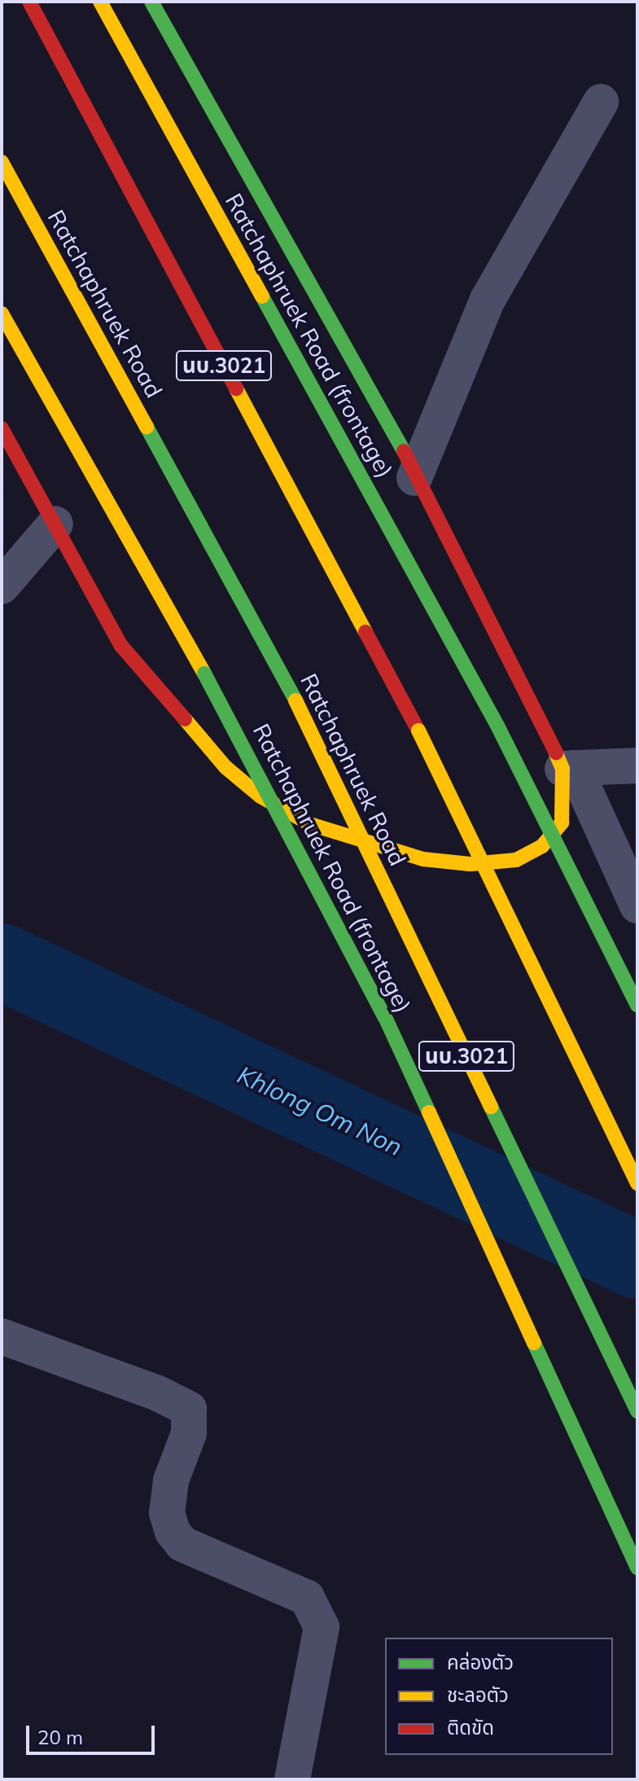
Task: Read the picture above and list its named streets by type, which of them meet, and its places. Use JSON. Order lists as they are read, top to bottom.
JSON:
{
  "streets": {
    "main road": ["Ratchaphruek Road", "Ratchaphruek Road (frontage)", "นบ.3021"]
  },
  "water": ["Khlong Om Non"],
  "legend": ["คล่องตัว", "ชะลอตัว", "ติดขัด"],
  "scale_bar": "20 m"
}
